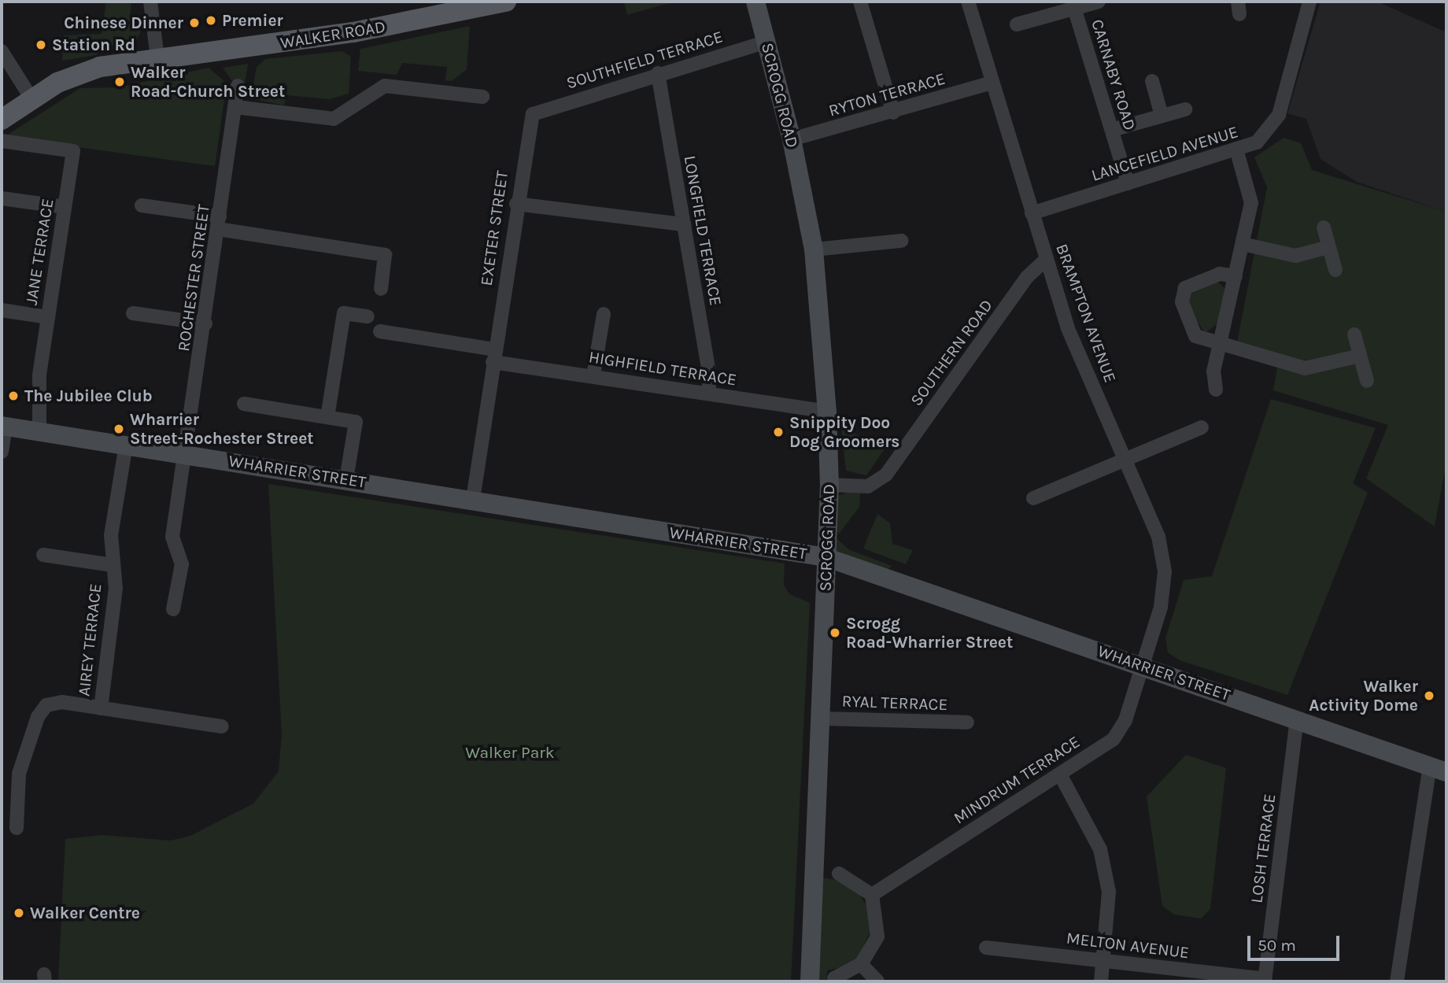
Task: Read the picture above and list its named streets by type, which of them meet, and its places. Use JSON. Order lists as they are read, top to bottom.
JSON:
{
  "streets": {
    "main road": ["WALKER ROAD"],
    "street": [
      "SOUTHFIELD TERRACE",
      "CARNABY ROAD",
      "RYTON TERRACE",
      "SCROGG ROAD",
      "LANCEFIELD AVENUE",
      "EXETER STREET",
      "LONGFIELD TERRACE",
      "JANE TERRACE",
      "ROCHESTER STREET",
      "BRAMPTON AVENUE",
      "SOUTHERN ROAD",
      "HIGHFIELD TERRACE",
      "WHARRIER STREET",
      "AIREY TERRACE",
      "RYAL TERRACE",
      "MINDRUM TERRACE",
      "LOSH TERRACE",
      "MELTON AVENUE"
    ]
  },
  "crossings": [
    ["SOUTHFIELD TERRACE", "SCROGG ROAD"],
    ["SOUTHFIELD TERRACE", "EXETER STREET"],
    ["SOUTHFIELD TERRACE", "LONGFIELD TERRACE"],
    ["CARNABY ROAD", "LANCEFIELD AVENUE"],
    ["RYTON TERRACE", "SCROGG ROAD"],
    ["RYTON TERRACE", "BRAMPTON AVENUE"],
    ["SCROGG ROAD", "SOUTHERN ROAD"],
    ["SCROGG ROAD", "HIGHFIELD TERRACE"],
    ["SCROGG ROAD", "WHARRIER STREET"],
    ["SCROGG ROAD", "RYAL TERRACE"],
    ["LANCEFIELD AVENUE", "BRAMPTON AVENUE"],
    ["EXETER STREET", "HIGHFIELD TERRACE"],
    ["EXETER STREET", "WHARRIER STREET"],
    ["LONGFIELD TERRACE", "HIGHFIELD TERRACE"],
    ["JANE TERRACE", "WHARRIER STREET"],
    ["ROCHESTER STREET", "WHARRIER STREET"],
    ["BRAMPTON AVENUE", "SOUTHERN ROAD"],
    ["BRAMPTON AVENUE", "WHARRIER STREET"],
    ["BRAMPTON AVENUE", "MINDRUM TERRACE"],
    ["WHARRIER STREET", "AIREY TERRACE"],
    ["WHARRIER STREET", "MINDRUM TERRACE"],
    ["WHARRIER STREET", "LOSH TERRACE"],
    ["LOSH TERRACE", "MELTON AVENUE"]
  ],
  "parks": ["Walker Park"],
  "places": [
    "Premier",
    "Chinese Dinner",
    "Station Rd",
    "Walker Road-Church Street",
    "The Jubilee Club",
    "Wharrier Street-Rochester Street",
    "Snippity Doo Dog Groomers",
    "Scrogg Road-Wharrier Street",
    "Walker Activity Dome",
    "Walker Centre"
  ],
  "scale_bar": "50 m"
}
